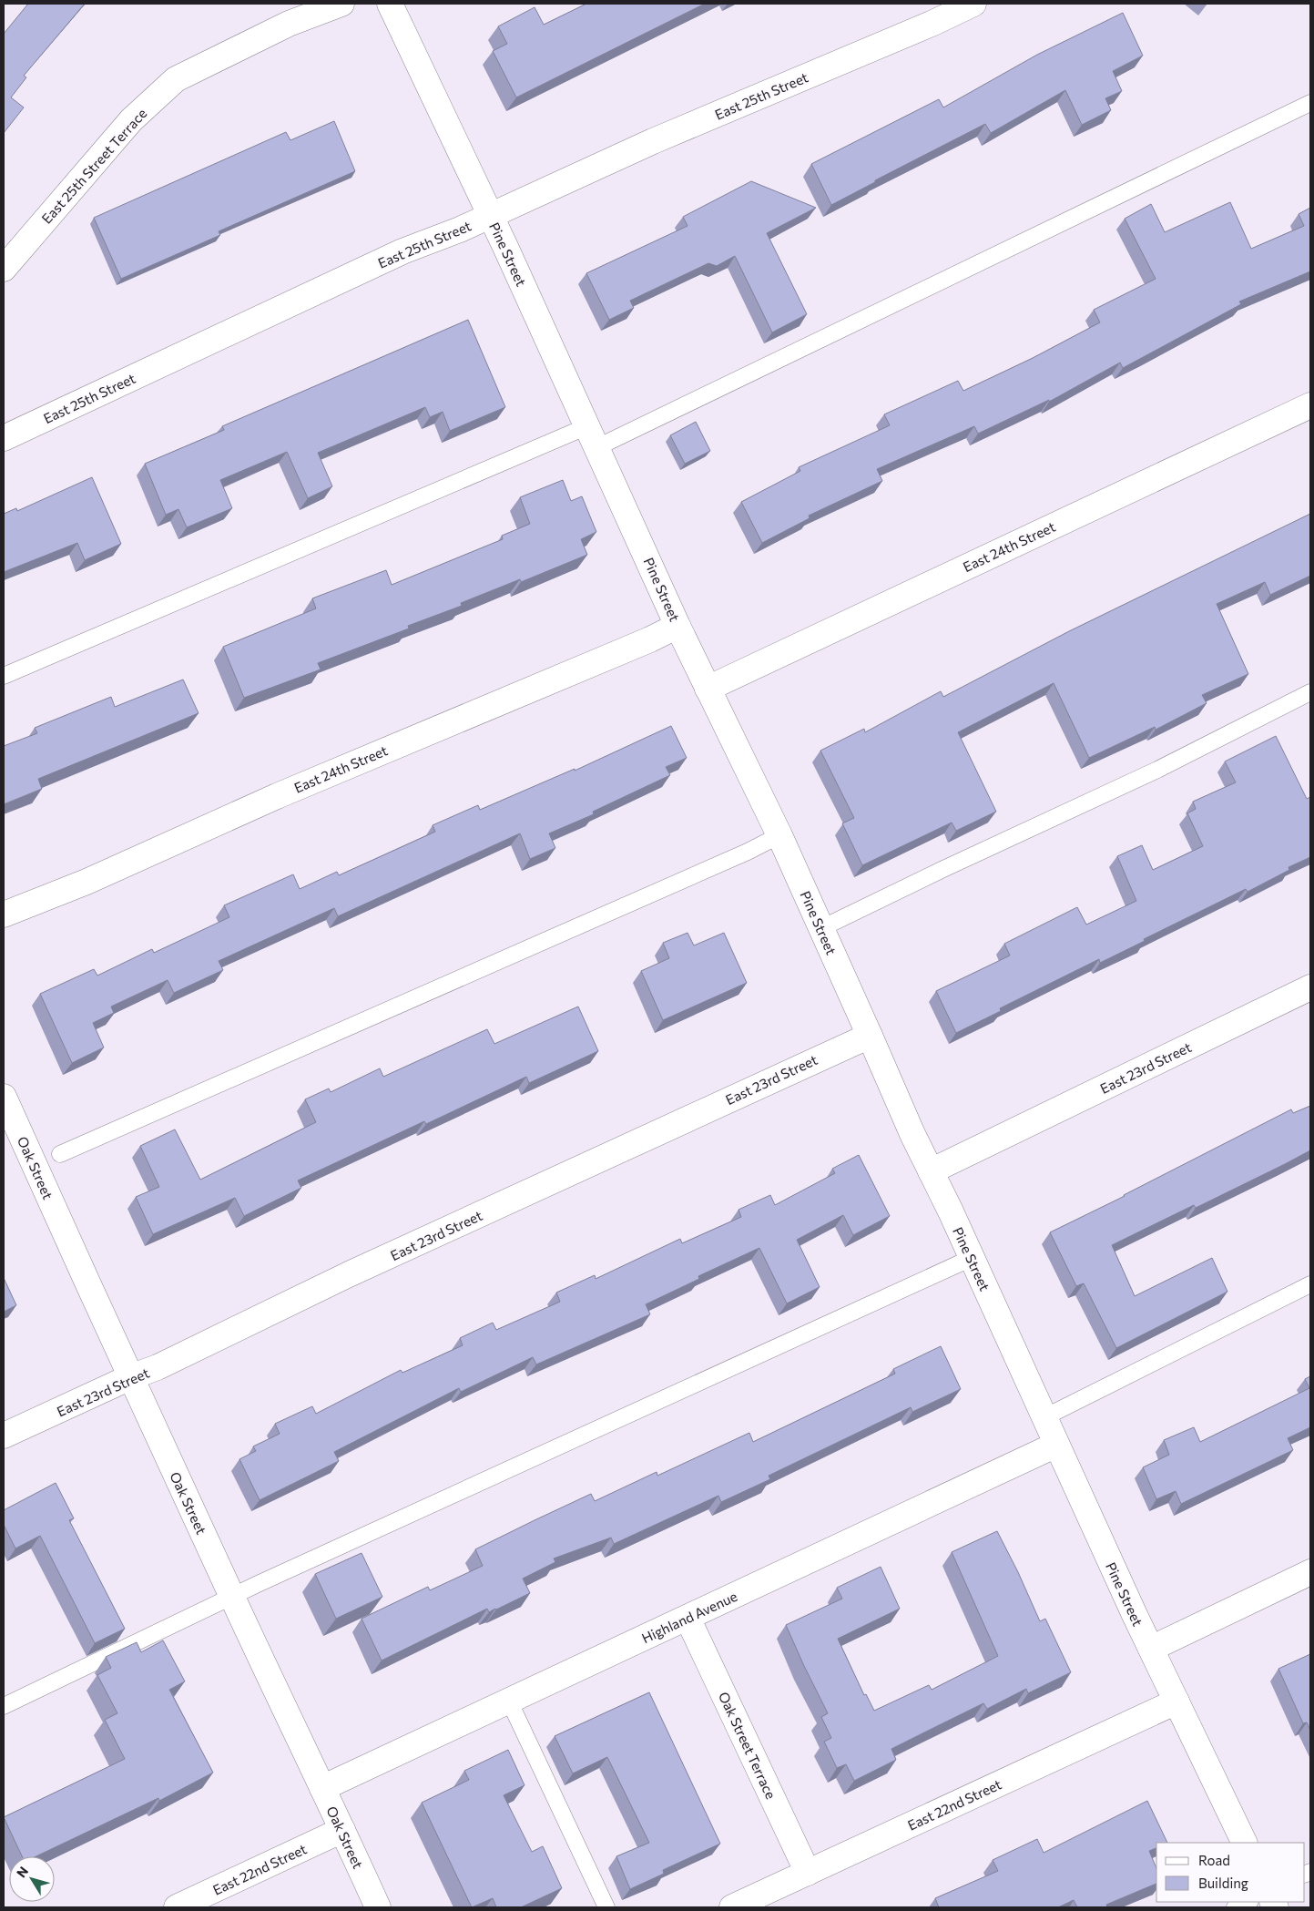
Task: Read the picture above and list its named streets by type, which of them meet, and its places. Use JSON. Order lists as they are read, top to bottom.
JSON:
{
  "streets": {
    "street": [
      "East 25th Street",
      "East 25th Street Terrace",
      "Pine Street",
      "East 24th Street",
      "East 23rd Street",
      "Oak Street",
      "Highland Avenue",
      "Oak Street Terrace",
      "East 22nd Street"
    ]
  },
  "crossings": [
    ["East 25th Street", "Pine Street"],
    ["Pine Street", "East 24th Street"],
    ["Pine Street", "East 23rd Street"],
    ["Pine Street", "Highland Avenue"],
    ["Pine Street", "East 22nd Street"],
    ["East 23rd Street", "Oak Street"],
    ["Oak Street", "Highland Avenue"],
    ["Oak Street", "East 22nd Street"],
    ["Highland Avenue", "Oak Street Terrace"],
    ["Oak Street Terrace", "East 22nd Street"]
  ],
  "legend": ["Road", "Building"],
  "north": "top left"
}
